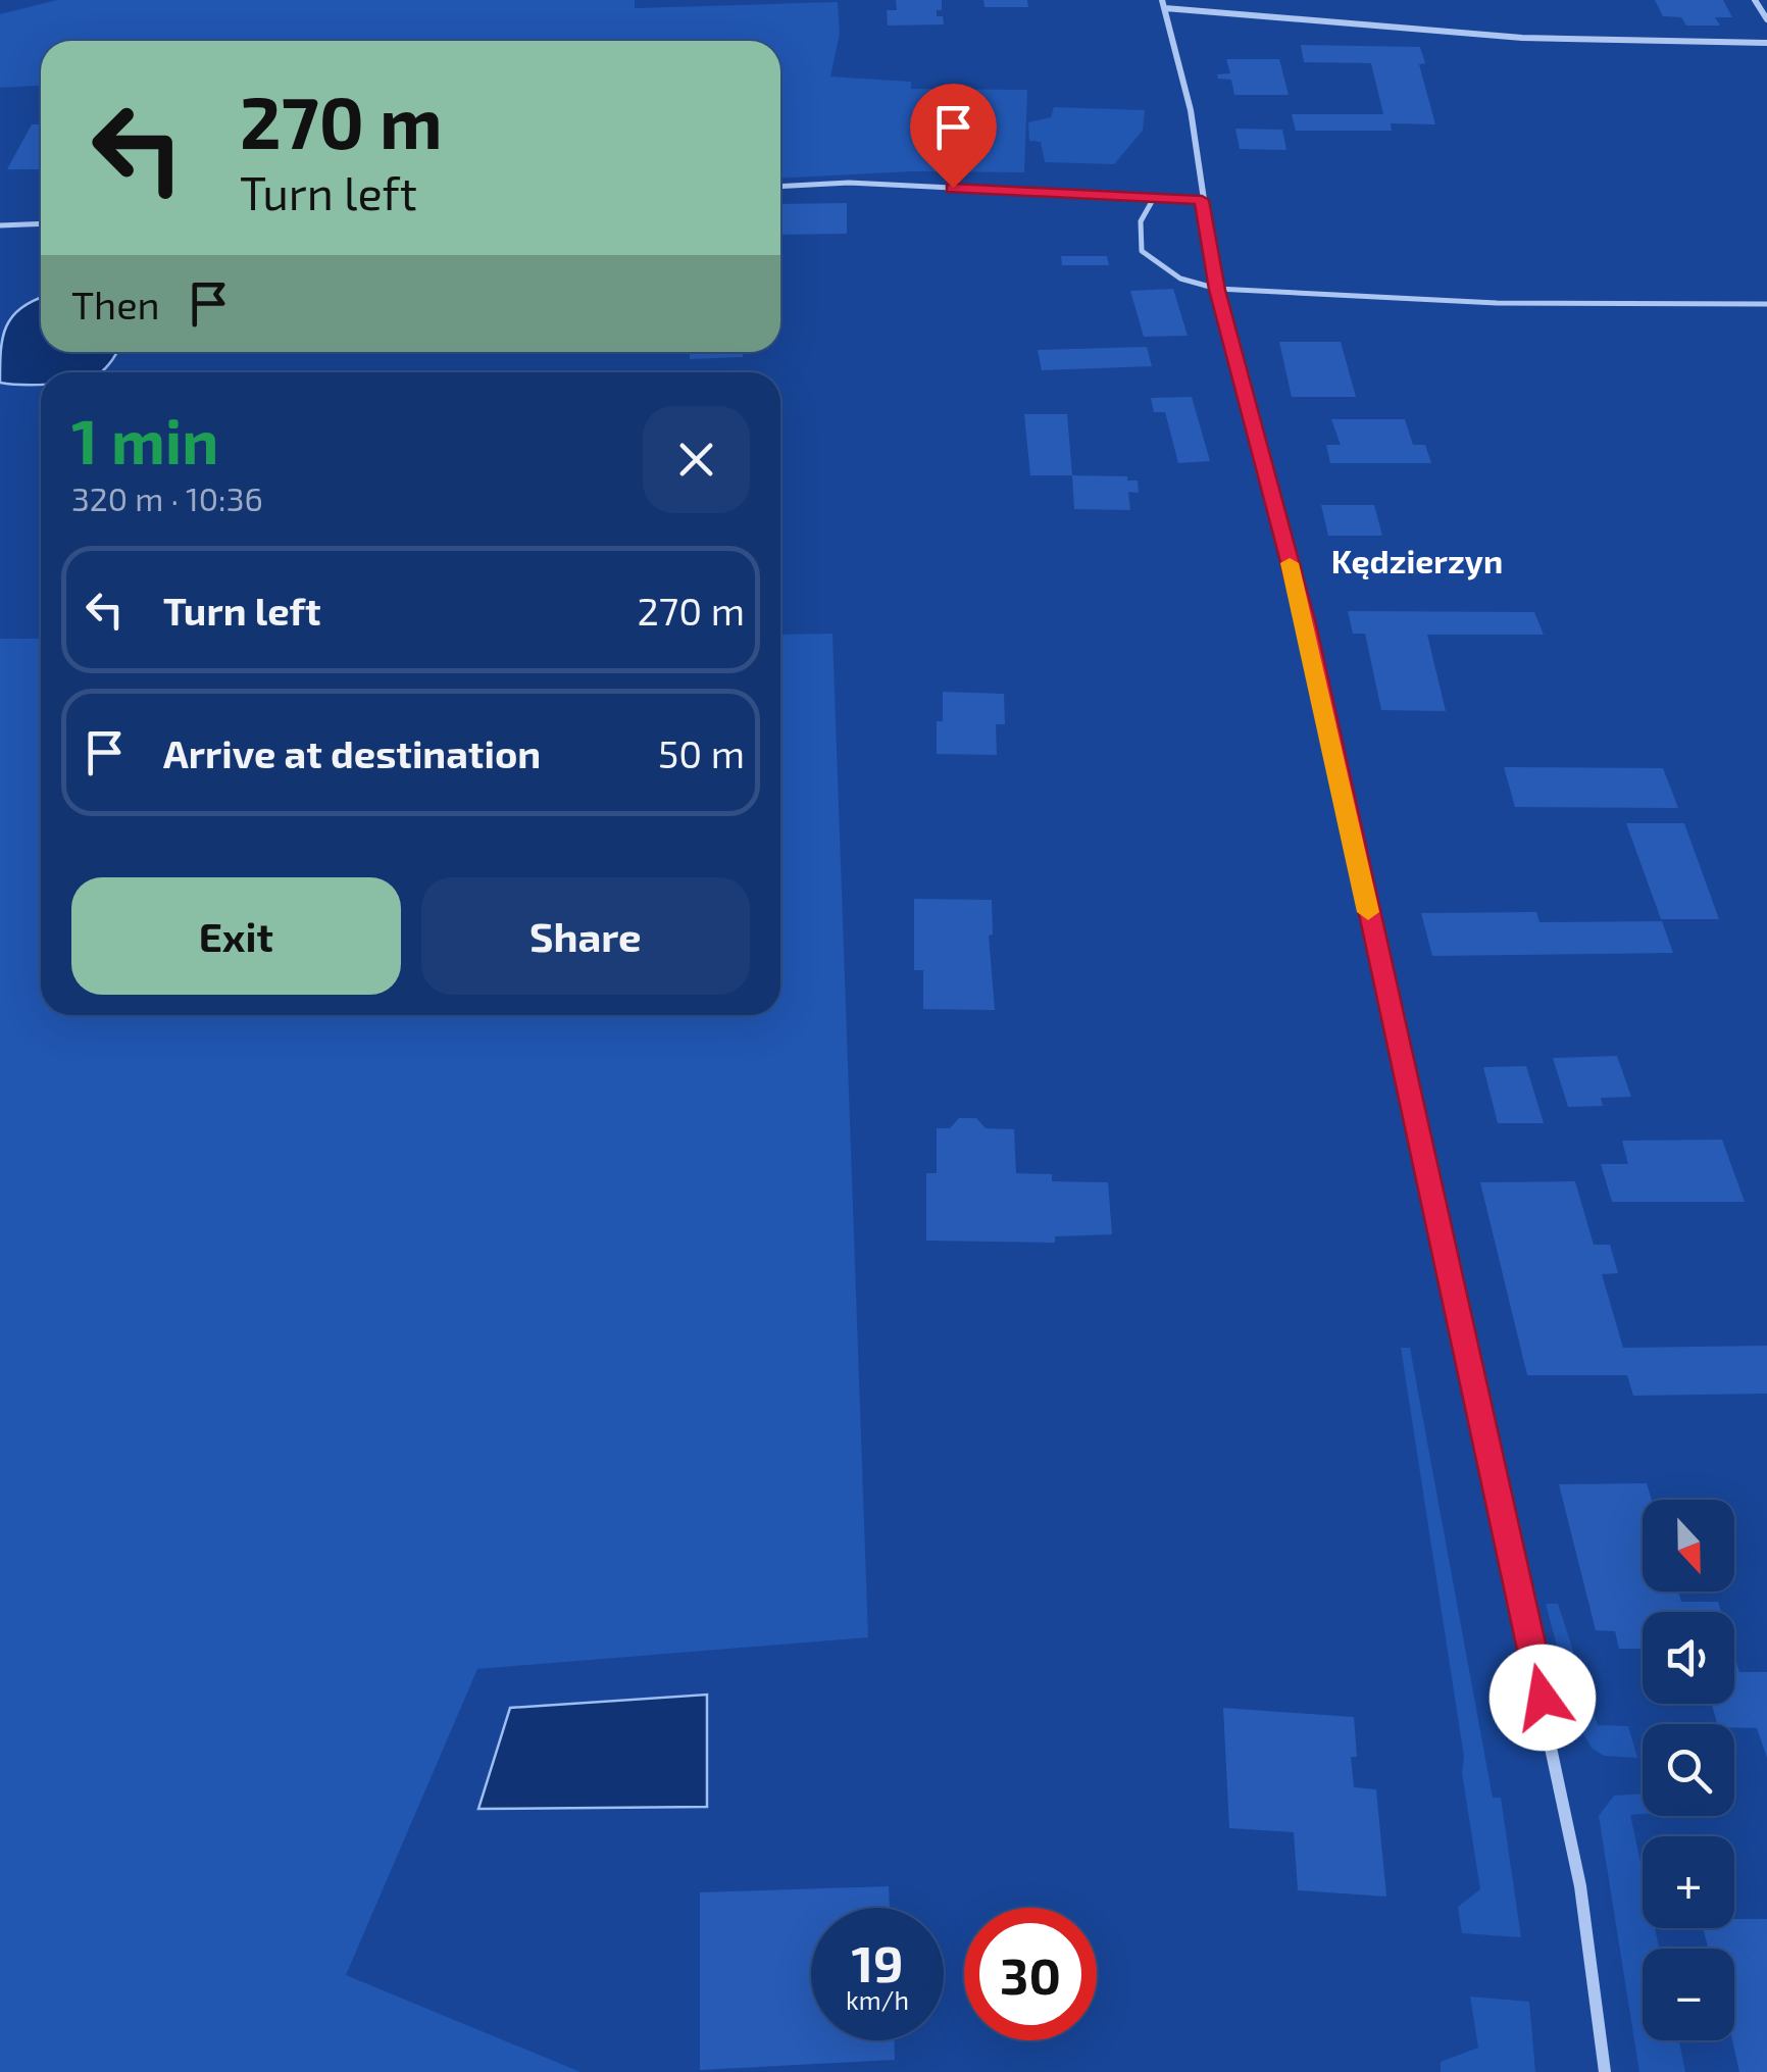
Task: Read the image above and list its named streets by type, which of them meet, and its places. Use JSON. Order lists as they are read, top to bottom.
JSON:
{
  "districts": ["Kędzierzyn"],
  "north": "bottom",
  "page": {
    "turn": ["270 m", "Turn left"],
    "then": "Then",
    "heading": ["1 min", "320 m · 10:36"],
    "list": [
      {
        "name": "Turn left",
        "value": "270 m"
      },
      {
        "name": "Arrive at destination",
        "value": "50 m"
      }
    ],
    "buttons": ["Exit", "Share"],
    "map_buttons": ["+", "−"],
    "speed": "19 km/h",
    "limit": "30"
  }
}
